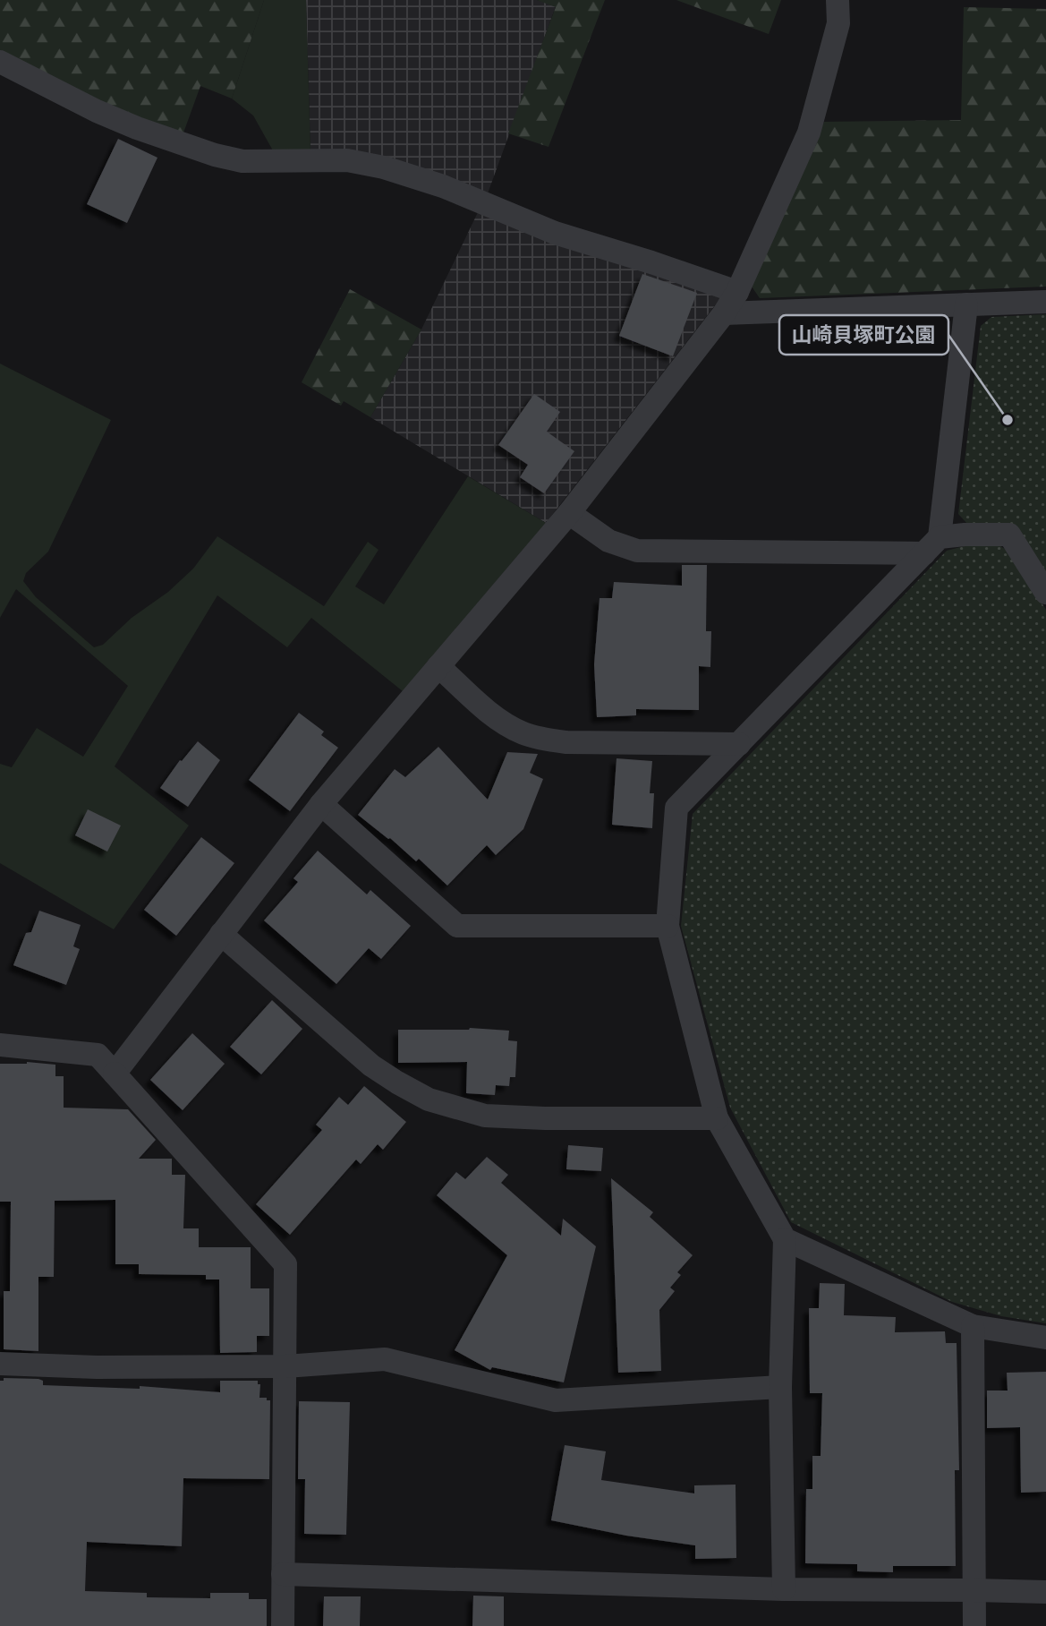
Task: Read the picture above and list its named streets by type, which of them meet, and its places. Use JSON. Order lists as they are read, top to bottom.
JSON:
{
  "places": ["山崎貝塚町公園"]
}
